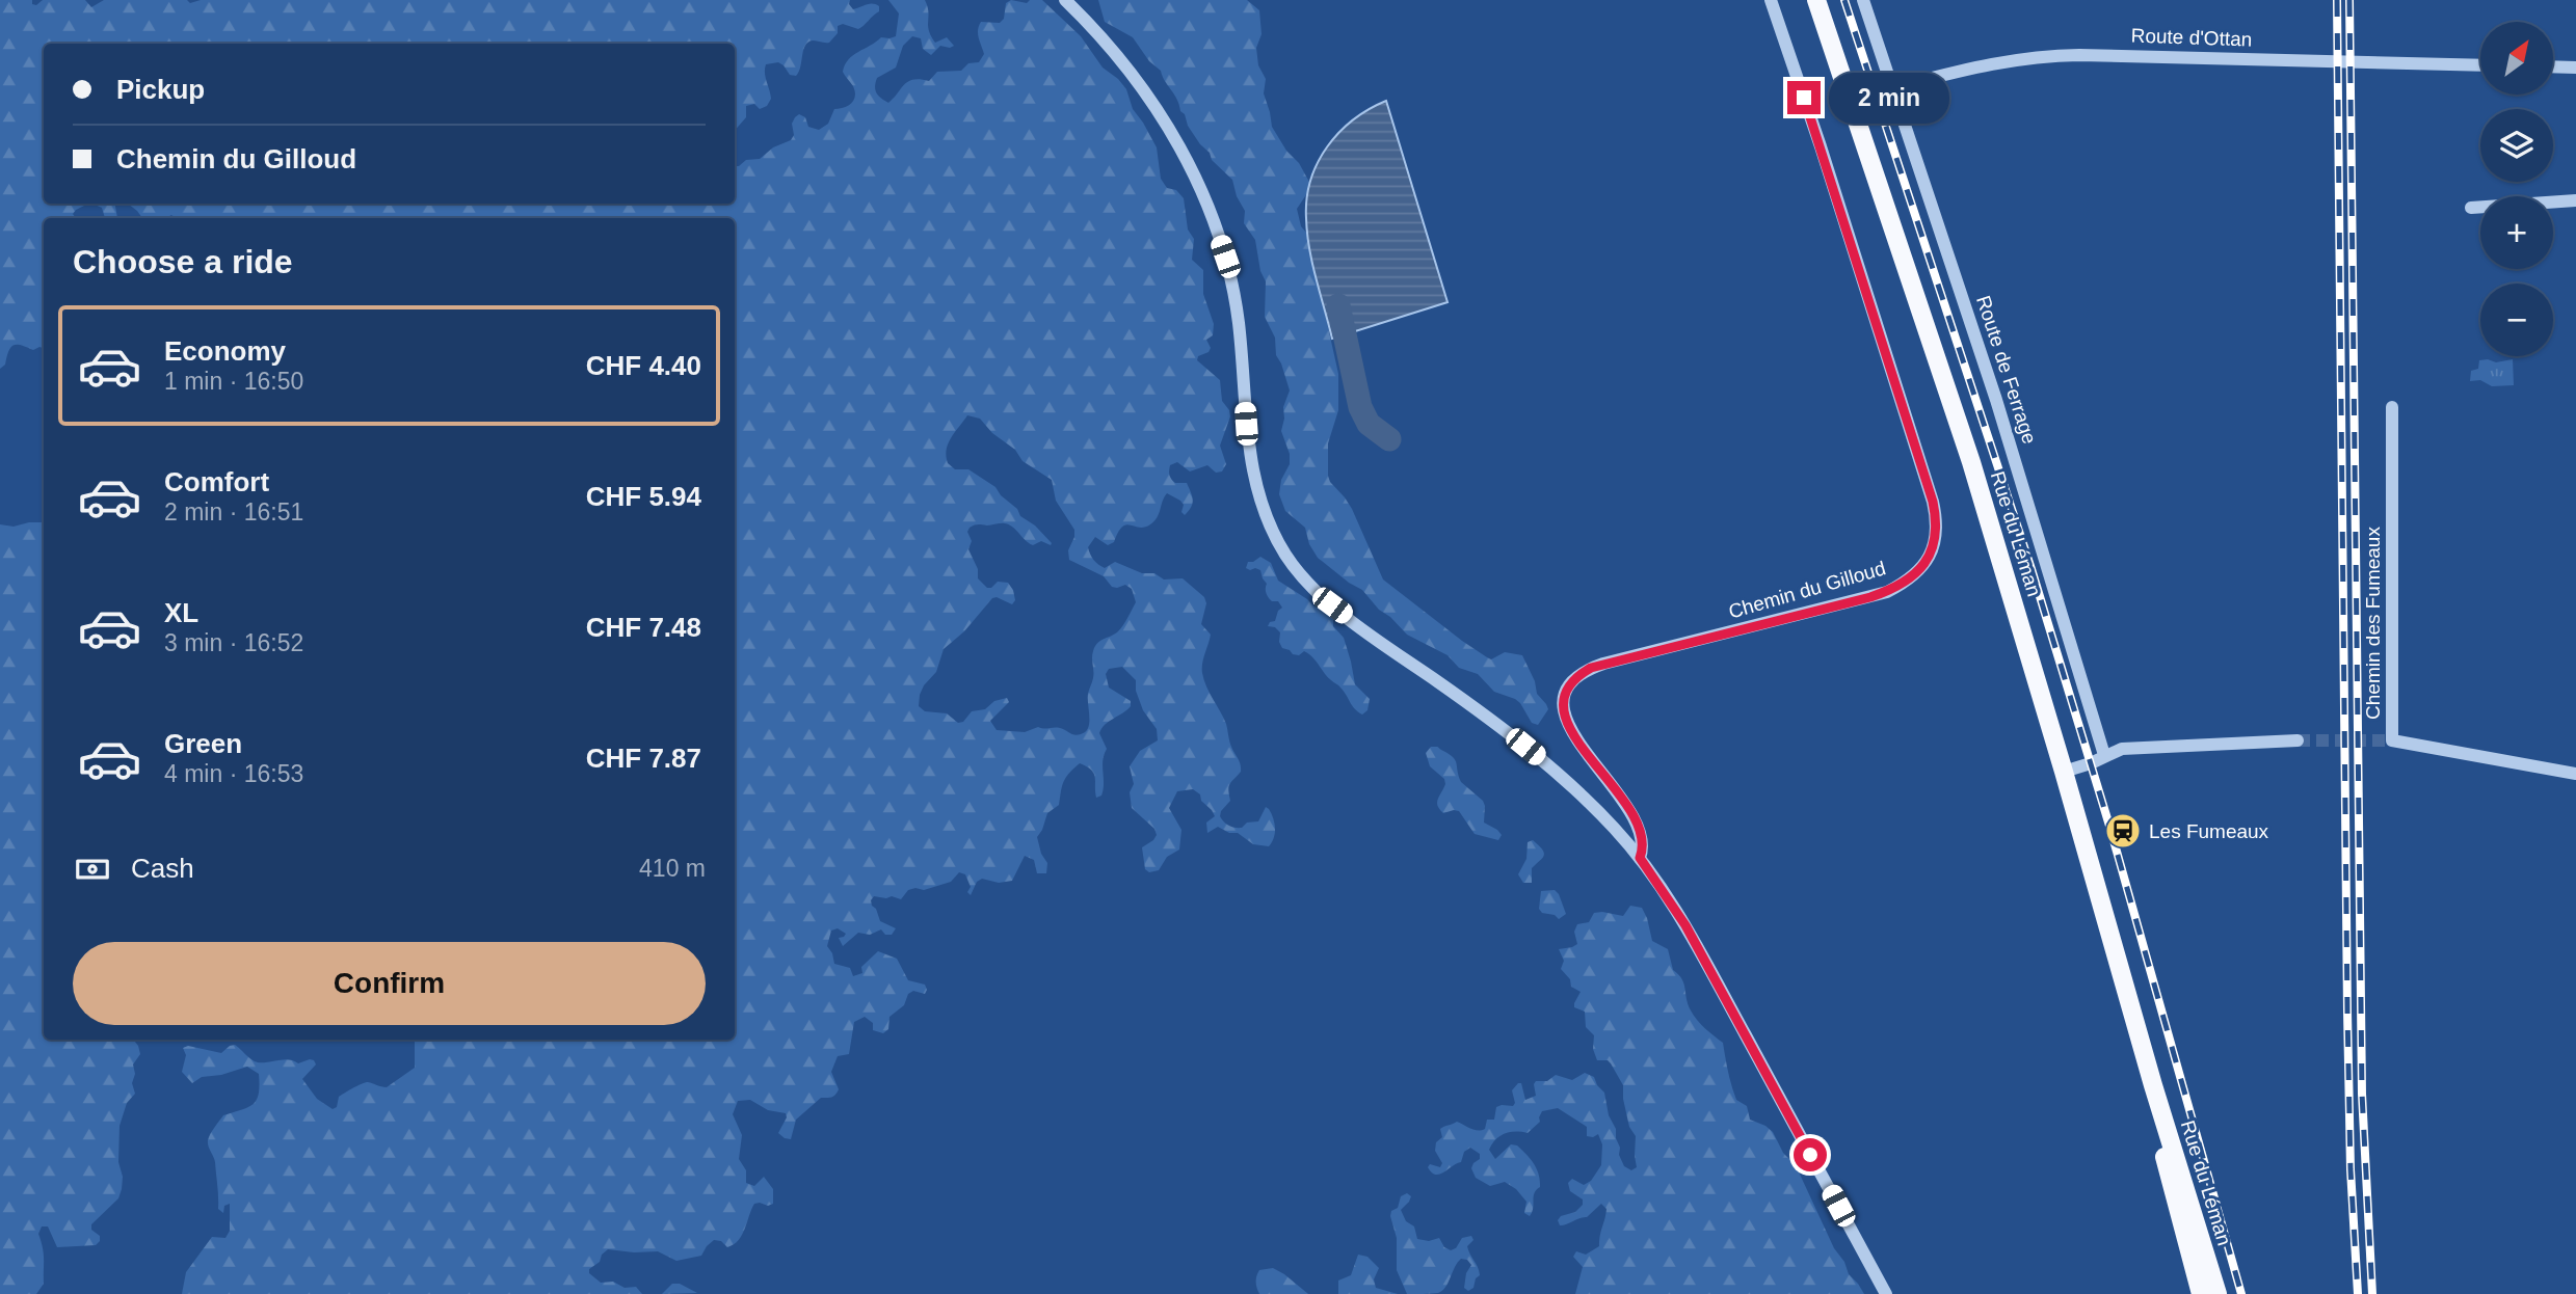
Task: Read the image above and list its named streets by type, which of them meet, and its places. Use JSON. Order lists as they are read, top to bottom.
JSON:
{
  "streets": {
    "main road": ["Rue du Léman"],
    "street": [
      "Route d'Ottan",
      "Route de Ferrage",
      "Chemin du Gilloud",
      "Chemin des Fumeaux"
    ]
  },
  "crossings": [
    ["Route d'Ottan", "Route de Ferrage"]
  ],
  "places": {
    "station": ["Les Fumeaux"]
  },
  "north": "top right",
  "page": {
    "map_buttons": ["+", "−"],
    "banner": ["Pickup", "Chemin du Gilloud"],
    "bubble": "2 min",
    "heading": "Choose a ride",
    "list": [
      {
        "name": "Economy",
        "note": "1 min · 16:50",
        "value": "CHF 4.40"
      },
      {
        "name": "Comfort",
        "note": "2 min · 16:51",
        "value": "CHF 5.94"
      },
      {
        "name": "XL",
        "note": "3 min · 16:52",
        "value": "CHF 7.48"
      },
      {
        "name": "Green",
        "note": "4 min · 16:53",
        "value": "CHF 7.87"
      }
    ],
    "pay": ["Cash", "410 m"],
    "buttons": "Confirm"
  }
}
